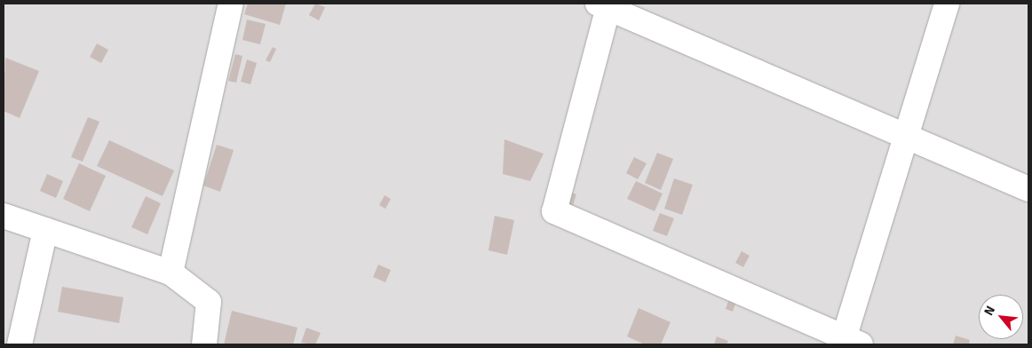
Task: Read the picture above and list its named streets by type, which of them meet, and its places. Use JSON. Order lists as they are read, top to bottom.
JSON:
{
  "north": "top left"
}
